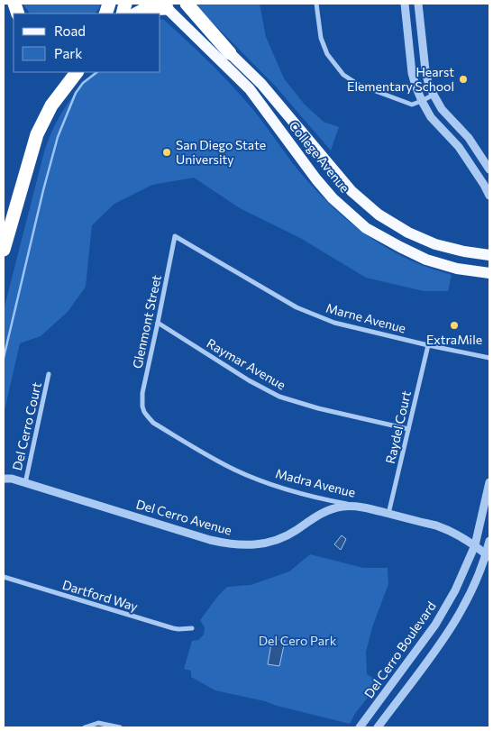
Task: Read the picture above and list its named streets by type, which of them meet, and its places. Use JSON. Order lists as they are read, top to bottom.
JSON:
{
  "streets": {
    "main road": ["College Avenue"],
    "street": [
      "Marne Avenue",
      "Glenmont Street",
      "Raymar Avenue",
      "Del Cerro Court",
      "Raydel Court",
      "Madra Avenue",
      "Del Cerro Avenue",
      "Dartford Way",
      "Del Cerro Boulevard"
    ]
  },
  "crossings": [
    ["Marne Avenue", "Glenmont Street"],
    ["Marne Avenue", "Raydel Court"],
    ["Glenmont Street", "Raymar Avenue"],
    ["Glenmont Street", "Madra Avenue"],
    ["Raymar Avenue", "Raydel Court"],
    ["Del Cerro Court", "Del Cerro Avenue"],
    ["Raydel Court", "Madra Avenue"],
    ["Madra Avenue", "Del Cerro Avenue"],
    ["Madra Avenue", "Del Cerro Boulevard"]
  ],
  "parks": ["Del Cero Park"],
  "places": ["Hearst Elementary School", "San Diego State University", "ExtraMile"],
  "legend": ["Road", "Park"]
}
